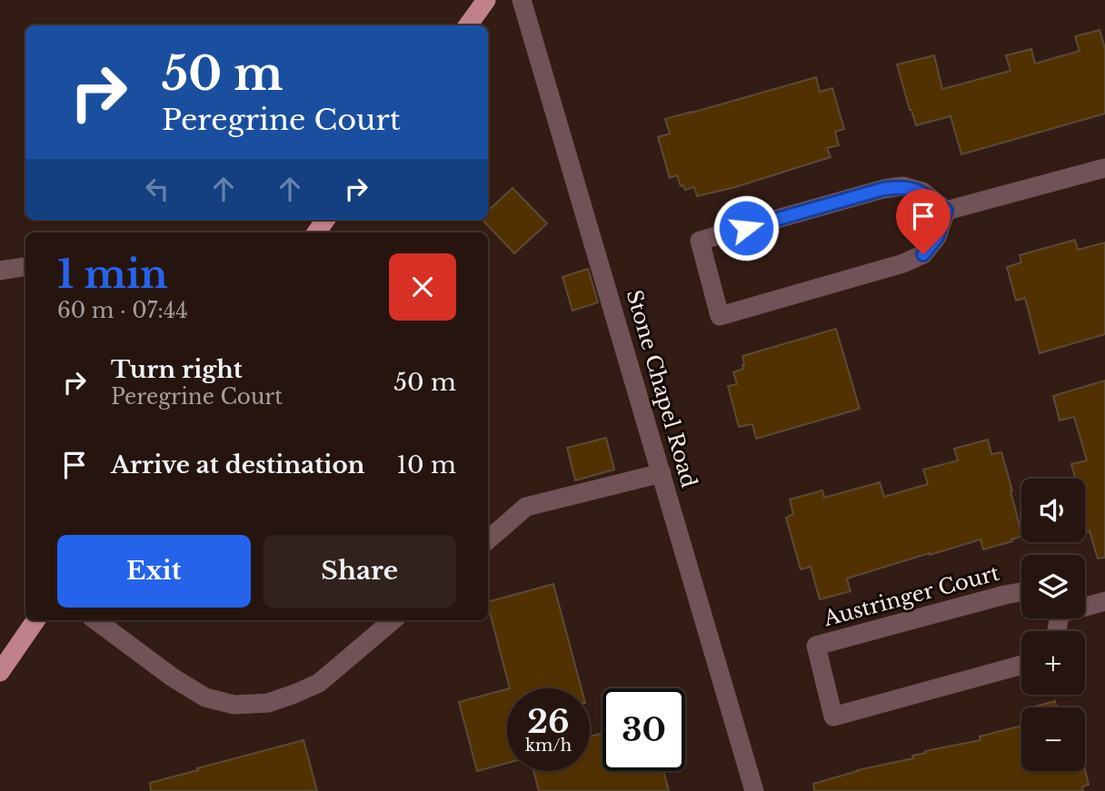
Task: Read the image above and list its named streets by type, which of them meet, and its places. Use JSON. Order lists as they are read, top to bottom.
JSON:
{
  "streets": {
    "street": ["Stone Chapel Road", "Austringer Court"]
  },
  "page": {
    "turn": ["50 m", "Peregrine Court"],
    "heading": ["1 min", "60 m · 07:44"],
    "list": [
      {
        "name": "Turn right",
        "note": "Peregrine Court",
        "value": "50 m"
      },
      {
        "name": "Arrive at destination",
        "value": "10 m"
      }
    ],
    "map_buttons": ["+", "−"],
    "buttons": ["Exit", "Share"],
    "speed": "26 km/h",
    "limit": "30"
  }
}
